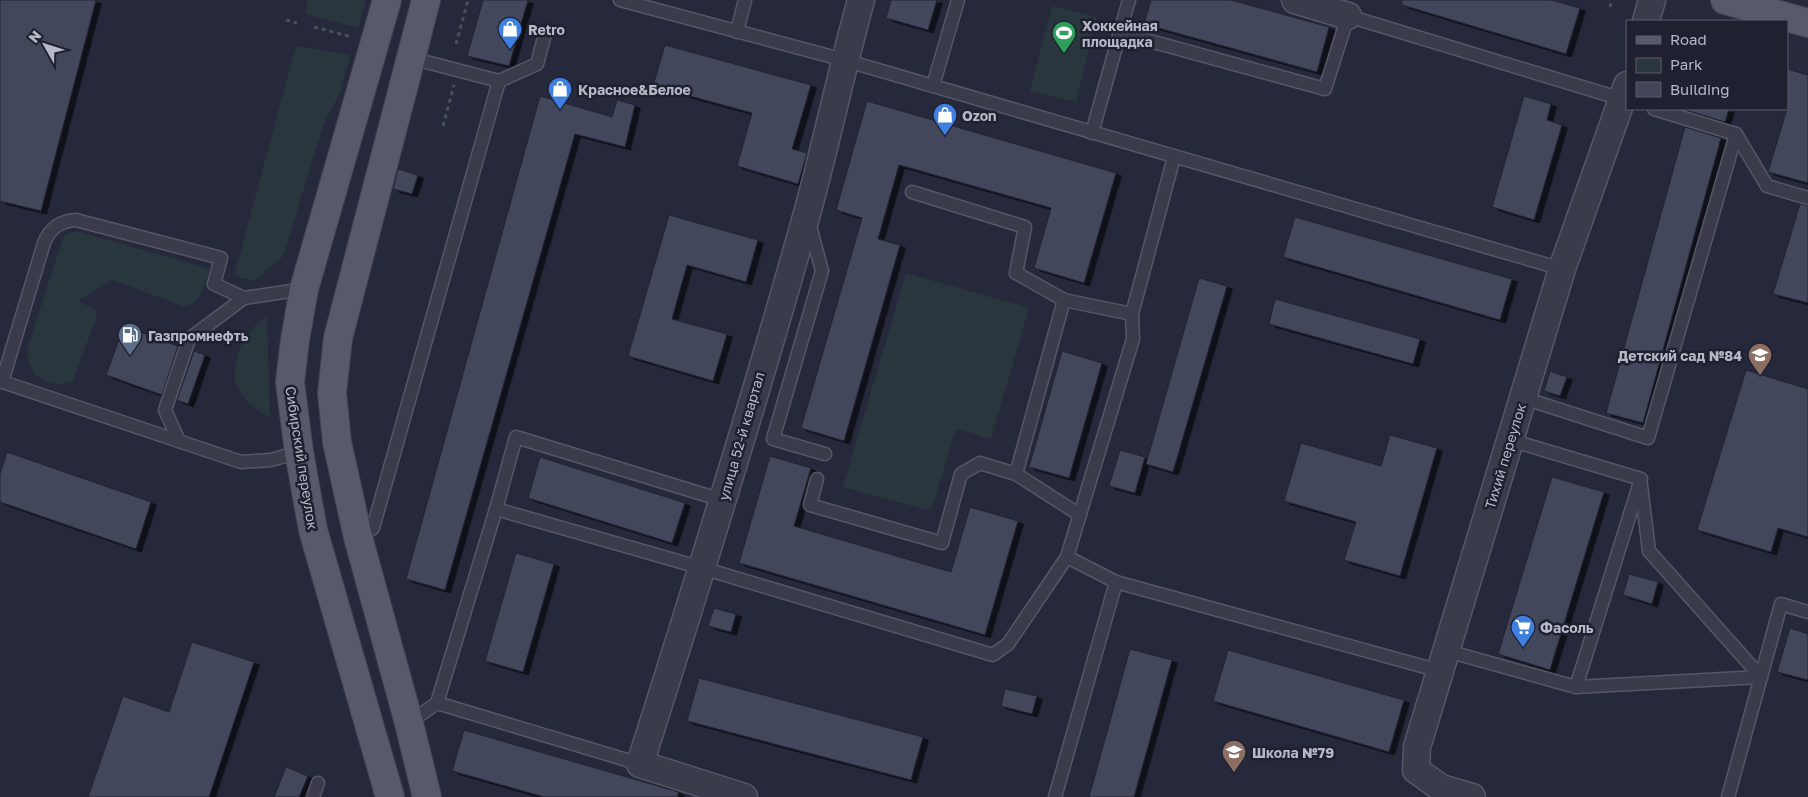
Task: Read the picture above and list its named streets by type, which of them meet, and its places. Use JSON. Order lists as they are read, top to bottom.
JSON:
{
  "streets": {
    "main road": ["Сибирский переулок"],
    "street": ["улица 52-й квартал", "Тихий переулок"]
  },
  "places": {
    "shop": ["Retro", "Красное&Белое", "Ozon"],
    "sports": ["Хоккейная площадка"],
    "fuel station": ["Газпромнефть"],
    "school or university": ["Детский сад №84", "Школа №79"],
    "supermarket": ["Фасоль"]
  },
  "legend": ["Road", "Park", "Building"],
  "north": "top left"
}
